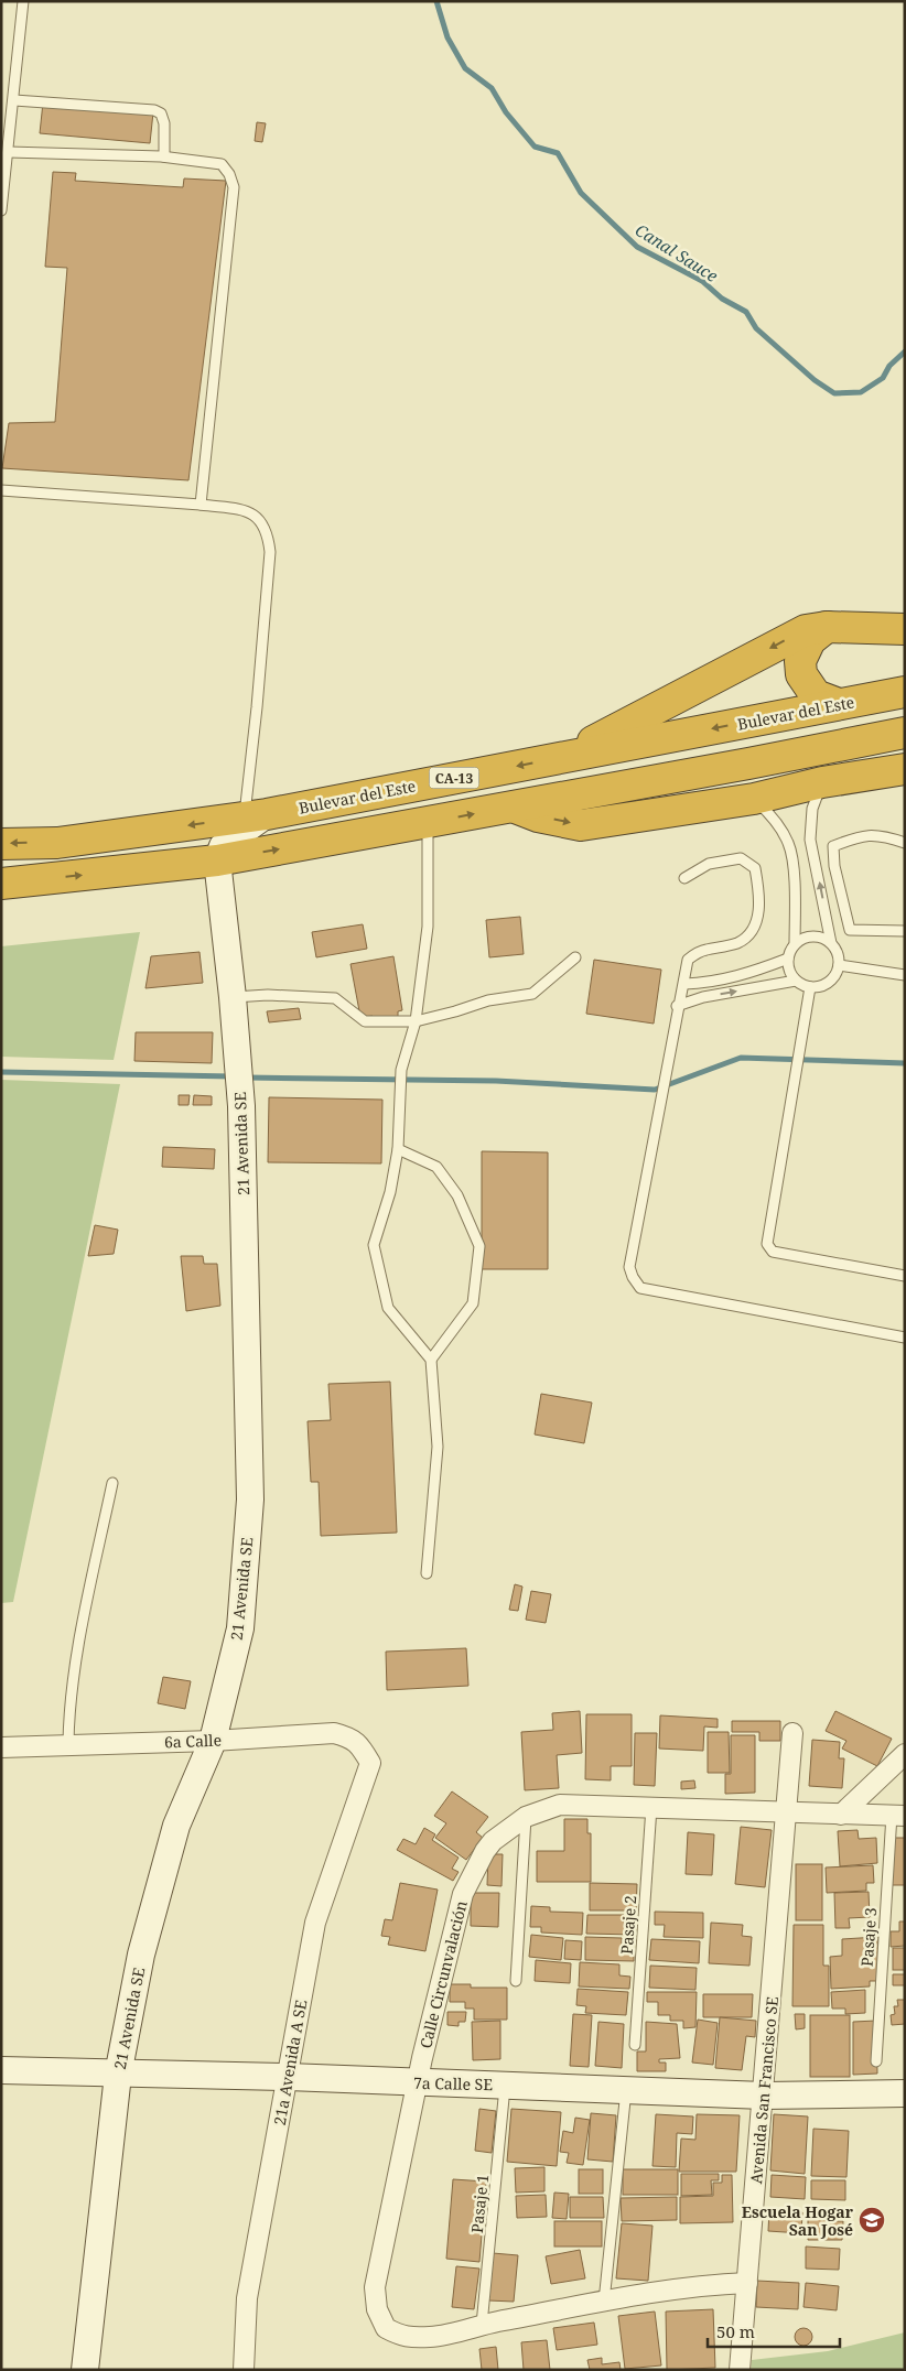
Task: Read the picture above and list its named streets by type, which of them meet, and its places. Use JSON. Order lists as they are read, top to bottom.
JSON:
{
  "streets": {
    "highway": ["Bulevar del Este", "CA-13"],
    "street": [
      "21 Avenida SE",
      "6a Calle",
      "Calle Circunvalación",
      "21a Avenida A SE",
      "7a Calle SE",
      "Avenida San Francisco SE"
    ],
    "lane": ["Pasaje 2", "Pasaje 3", "Pasaje 1"]
  },
  "crossings": [
    ["21 Avenida SE", "6a Calle"],
    ["21 Avenida SE", "7a Calle SE"],
    ["6a Calle", "21a Avenida A SE"],
    ["Pasaje 2", "Calle Circunvalación"],
    ["Pasaje 3", "Calle Circunvalación"],
    ["Calle Circunvalación", "7a Calle SE"],
    ["Calle Circunvalación", "Avenida San Francisco SE"],
    ["Calle Circunvalación", "Pasaje 1"],
    ["21a Avenida A SE", "7a Calle SE"],
    ["7a Calle SE", "Avenida San Francisco SE"],
    ["7a Calle SE", "Pasaje 1"]
  ],
  "water": ["Canal Sauce"],
  "places": {
    "school or university": ["Escuela Hogar San José"]
  },
  "scale_bar": "50 m"
}
